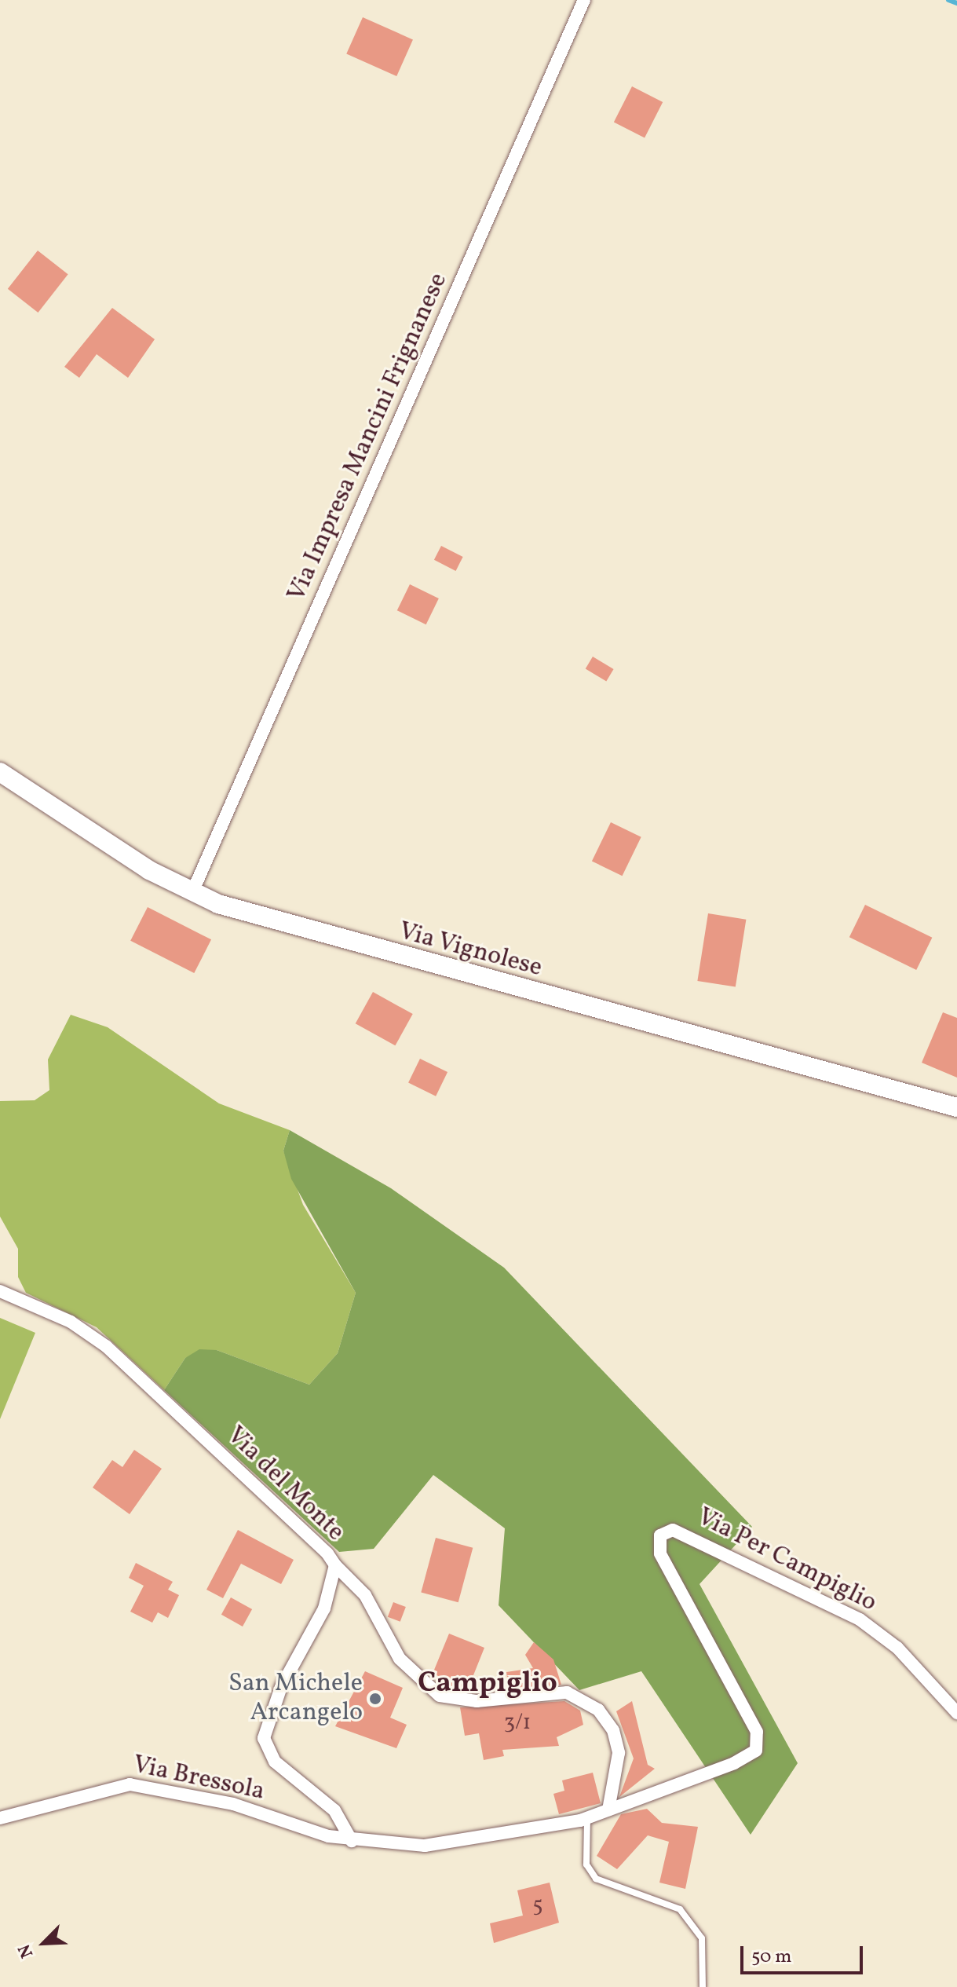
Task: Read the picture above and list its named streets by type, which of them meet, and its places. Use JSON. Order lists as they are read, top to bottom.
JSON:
{
  "streets": {
    "main road": ["Via Vignolese"],
    "street": [
      "Via Impresa Mancini Frignanese",
      "Via del Monte",
      "Via Per Campiglio",
      "Via Bressola"
    ]
  },
  "crossings": [
    ["Via Impresa Mancini Frignanese", "Via Vignolese"],
    ["Via del Monte", "Via Per Campiglio"],
    ["Via del Monte", "Via Bressola"],
    ["Via Per Campiglio", "Via Bressola"]
  ],
  "districts": ["Campiglio"],
  "places": ["San Michele Arcangelo"],
  "house_numbers": ["3/1", "5"],
  "scale_bar": "50 m",
  "north": "bottom left"
}
